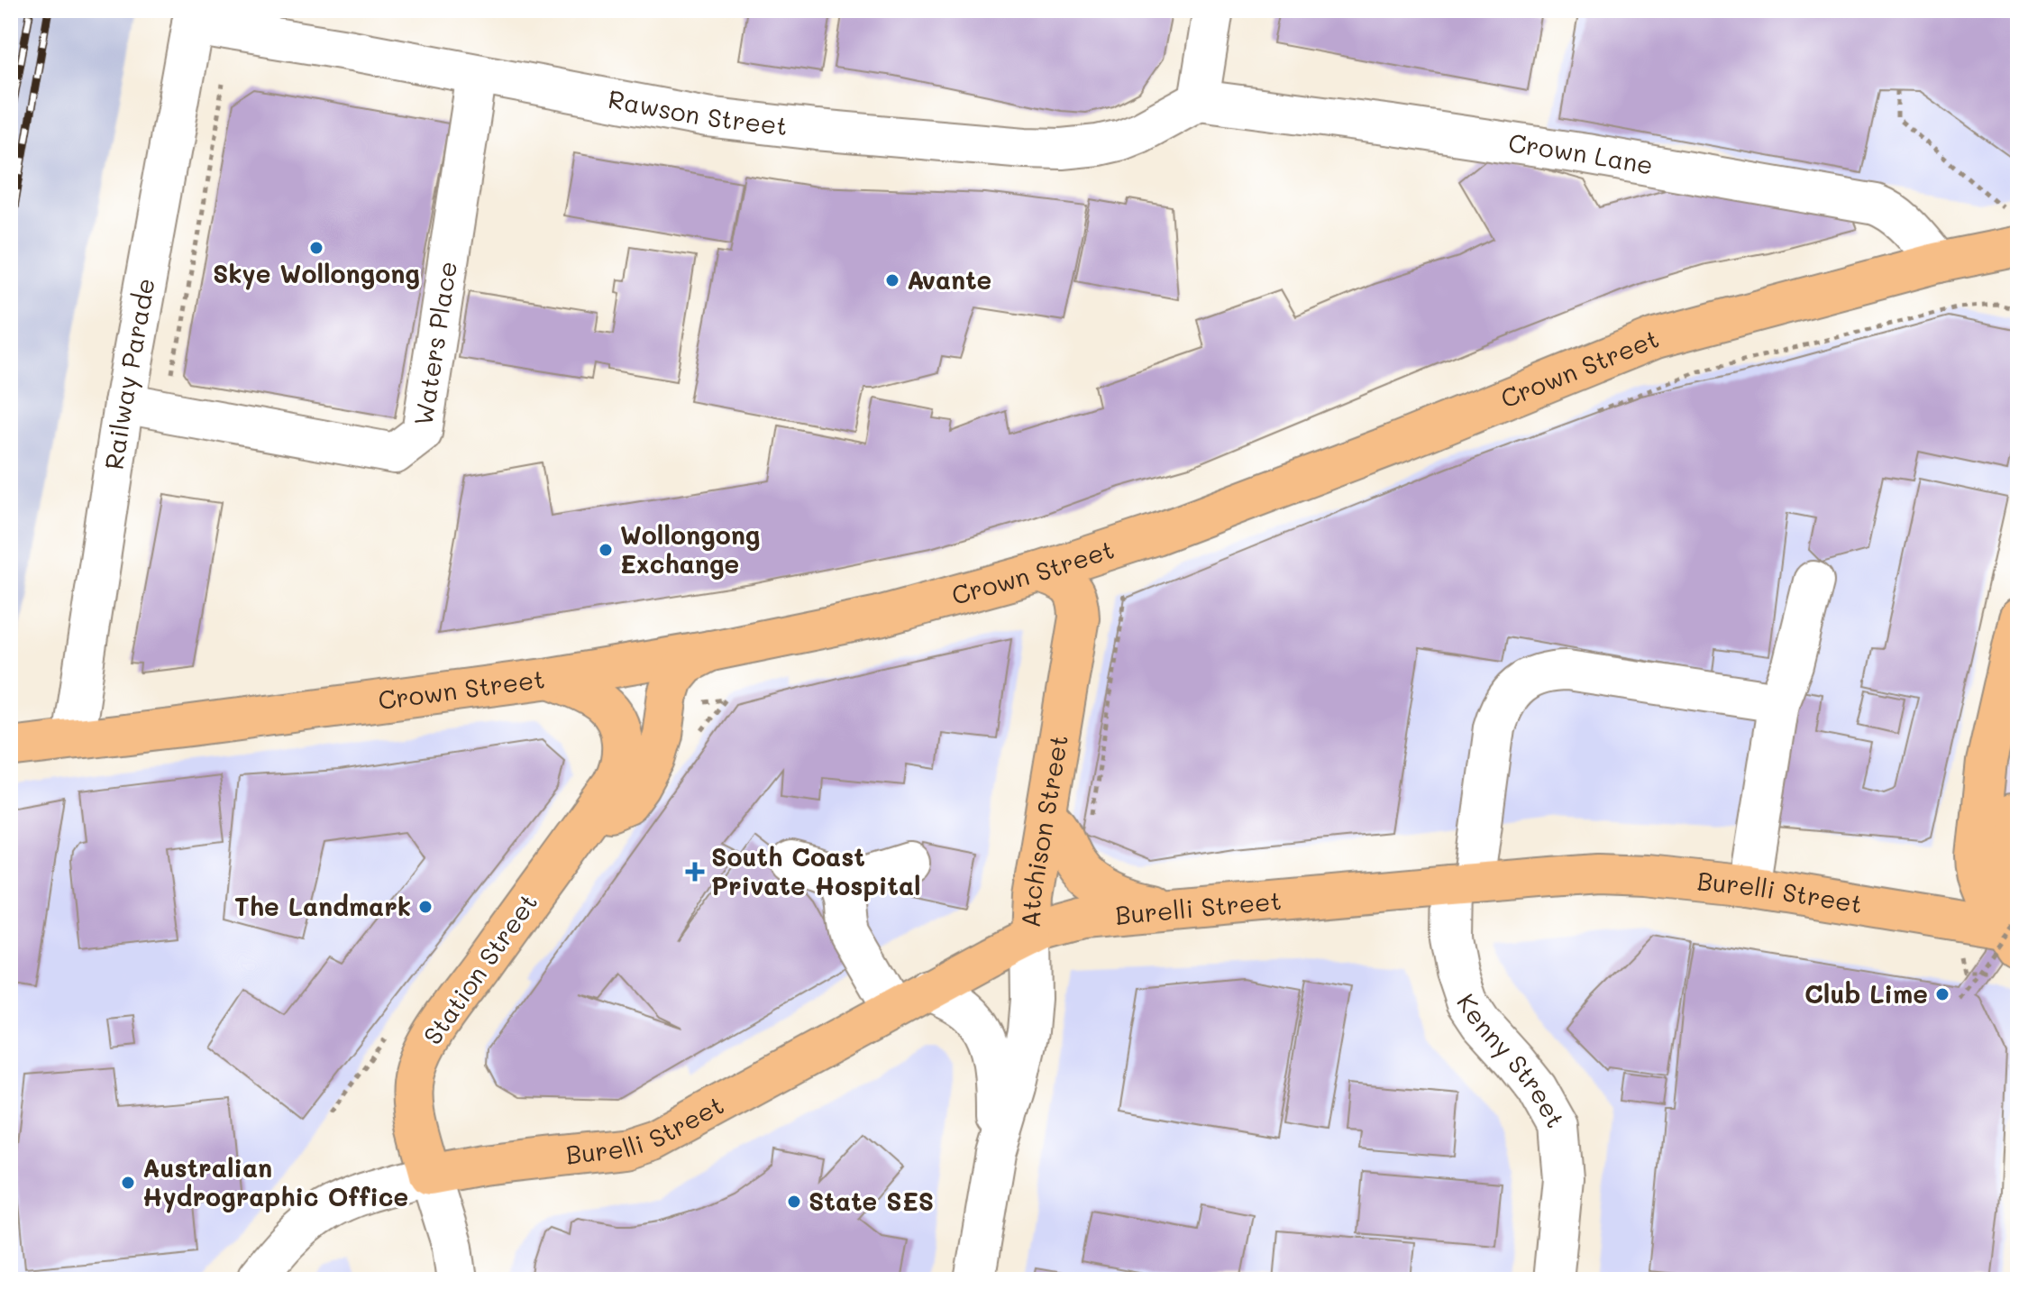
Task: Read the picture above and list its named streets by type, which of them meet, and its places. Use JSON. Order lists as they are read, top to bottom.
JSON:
{
  "streets": {
    "main road": [
      "Crown Street",
      "Atchison Street",
      "Burelli Street",
      "Station Street"
    ],
    "street": [
      "Rawson Street",
      "Crown Lane",
      "Waters Place",
      "Railway Parade",
      "Kenny Street"
    ]
  },
  "crossings": [
    ["Rawson Street", "Crown Lane"],
    ["Rawson Street", "Waters Place"],
    ["Rawson Street", "Railway Parade"],
    ["Crown Lane", "Crown Street"],
    ["Waters Place", "Railway Parade"],
    ["Crown Street", "Railway Parade"],
    ["Crown Street", "Atchison Street"],
    ["Crown Street", "Station Street"],
    ["Atchison Street", "Burelli Street"],
    ["Burelli Street", "Station Street"],
    ["Burelli Street", "Kenny Street"]
  ],
  "places": {
    "other": [
      "Skye Wollongong",
      "Avante",
      "Wollongong Exchange",
      "The Landmark",
      "Club Lime",
      "Australian Hydrographic Office",
      "State SES"
    ],
    "health": ["South Coast Private Hospital"]
  }
}
